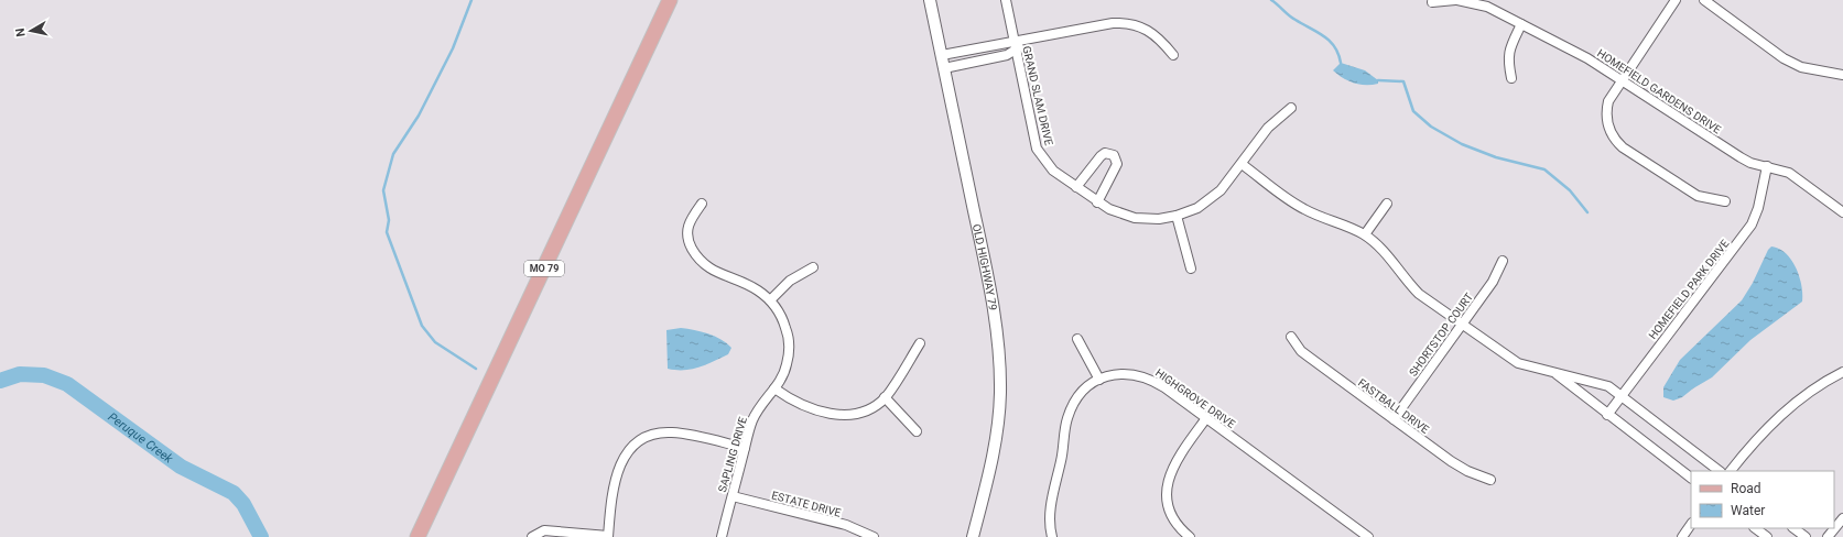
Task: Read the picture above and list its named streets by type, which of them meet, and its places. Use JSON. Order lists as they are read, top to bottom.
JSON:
{
  "streets": {
    "main road": ["MO 79"],
    "street": [
      "HOMEFIELD GARDENS DRIVE",
      "GRAND SLAM DRIVE",
      "OLD HIGHWAY 79",
      "HOMEFIELD PARK DRIVE",
      "SHORTSTOP COURT",
      "HIGHGROVE DRIVE",
      "FASTBALL DRIVE",
      "SAPLING DRIVE",
      "ESTATE DRIVE"
    ]
  },
  "crossings": [
    ["HOMEFIELD GARDENS DRIVE", "HOMEFIELD PARK DRIVE"],
    ["SHORTSTOP COURT", "FASTBALL DRIVE"],
    ["SAPLING DRIVE", "ESTATE DRIVE"]
  ],
  "water": ["Peruque Creek"],
  "legend": ["Road", "Water"],
  "north": "left"
}
